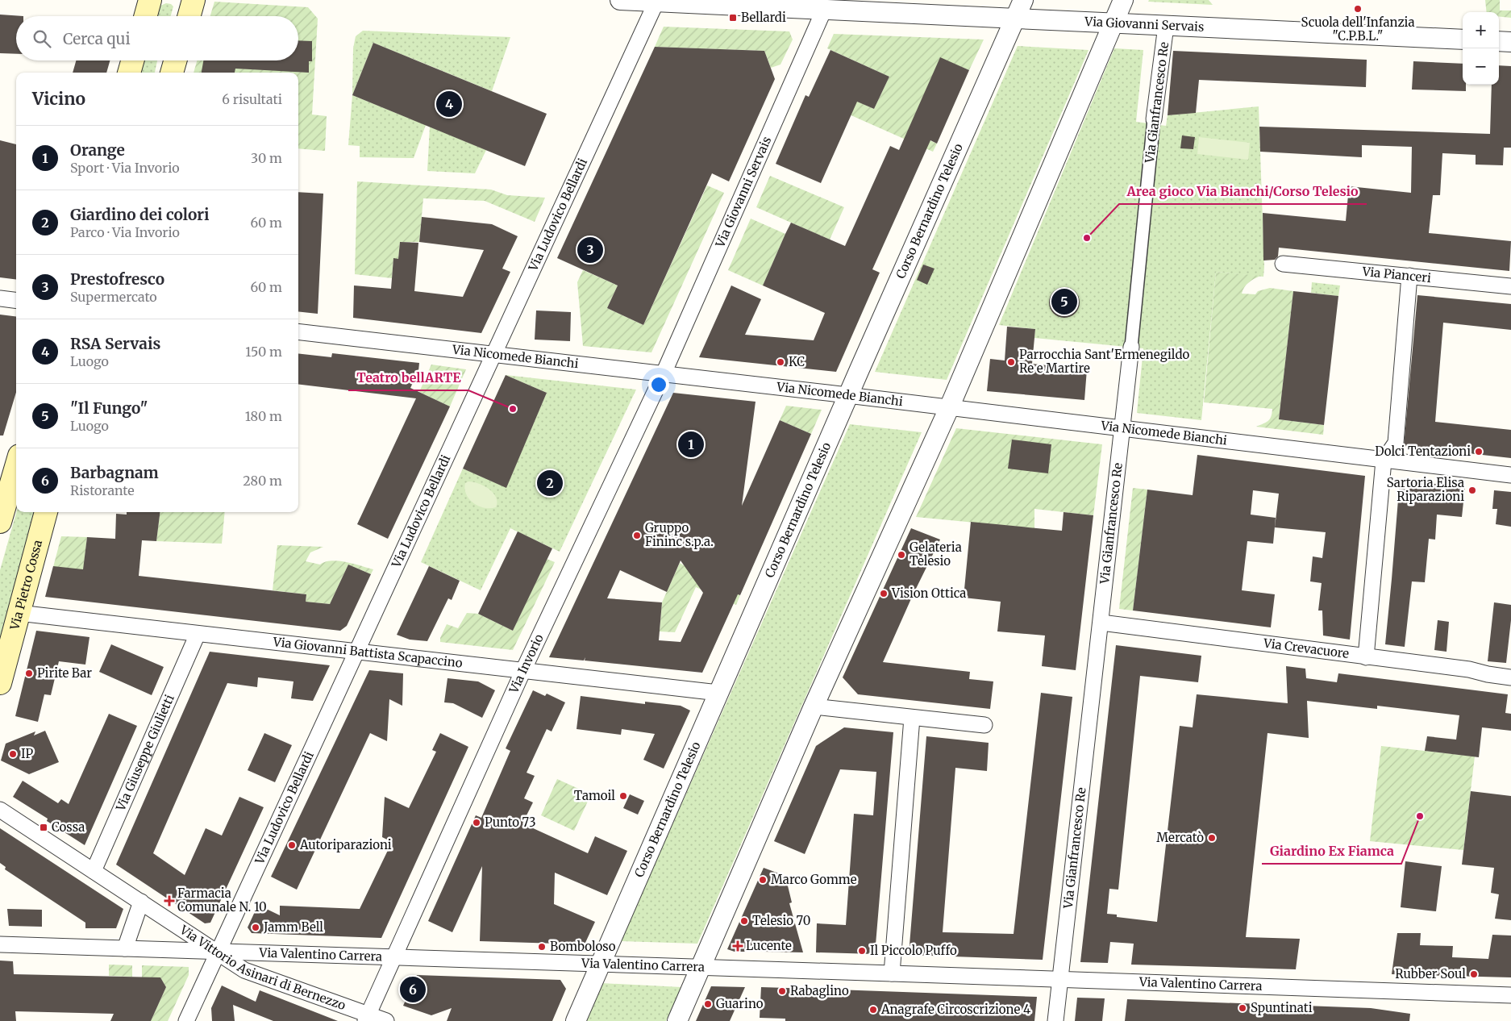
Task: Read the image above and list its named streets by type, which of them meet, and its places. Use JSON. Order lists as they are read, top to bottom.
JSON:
{
  "streets": {
    "main road": ["Via Pietro Cossa"],
    "street": [
      "Via Giovanni Servais",
      "Via Gianfrancesco Re",
      "Corso Bernardino Telesio",
      "Via Ludovico Bellardi",
      "Via Pianceri",
      "Via Nicomede Bianchi",
      "Via Crevacuore",
      "Via Giovanni Battista Scapaccino",
      "Via Invorio",
      "Via Giuseppe Giulietti",
      "Via Valentino Carrera",
      "Via Vittorio Asinari di Bernezzo"
    ]
  },
  "crossings": [
    ["Via Giovanni Servais", "Via Gianfrancesco Re"],
    ["Via Giovanni Servais", "Corso Bernardino Telesio"],
    ["Via Giovanni Servais", "Via Ludovico Bellardi"],
    ["Via Giovanni Servais", "Via Nicomede Bianchi"],
    ["Via Giovanni Servais", "Via Invorio"],
    ["Via Gianfrancesco Re", "Via Nicomede Bianchi"],
    ["Via Gianfrancesco Re", "Via Crevacuore"],
    ["Via Gianfrancesco Re", "Via Valentino Carrera"],
    ["Corso Bernardino Telesio", "Via Nicomede Bianchi"],
    ["Corso Bernardino Telesio", "Via Giovanni Battista Scapaccino"],
    ["Corso Bernardino Telesio", "Via Valentino Carrera"],
    ["Via Ludovico Bellardi", "Via Nicomede Bianchi"],
    ["Via Ludovico Bellardi", "Via Giovanni Battista Scapaccino"],
    ["Via Ludovico Bellardi", "Via Valentino Carrera"],
    ["Via Ludovico Bellardi", "Via Vittorio Asinari di Bernezzo"],
    ["Via Nicomede Bianchi", "Via Invorio"],
    ["Via Pietro Cossa", "Via Giovanni Battista Scapaccino"],
    ["Via Giovanni Battista Scapaccino", "Via Invorio"],
    ["Via Giovanni Battista Scapaccino", "Via Giuseppe Giulietti"],
    ["Via Invorio", "Via Valentino Carrera"],
    ["Via Giuseppe Giulietti", "Via Vittorio Asinari di Bernezzo"],
    ["Via Valentino Carrera", "Via Vittorio Asinari di Bernezzo"]
  ],
  "places": {
    "other": [
      "Scuola dell'Infanzia \"C.P.B.L.\"",
      "Area gioco Via Bianchi/Corso Telesio",
      "KC",
      "Parrocchia Sant'Ermenegildo Re e Martire",
      "Teatro bellARTE",
      "Dolci Tentazioni",
      "Sartoria Elisa Riparazioni",
      "Gruppo Fininc s.p.a.",
      "Gelateria Telesio",
      "Vision Ottica",
      "Pirite Bar",
      "IP",
      "Tamoil",
      "Giardino Ex Fiamca",
      "Punto 73",
      "Mercatò",
      "Autoriparazioni",
      "Marco Gomme",
      "Telesio 70",
      "Jamm Bell",
      "Bomboloso",
      "Il Piccolo Puffo",
      "Rubber Soul",
      "Rabaglino",
      "Guarino",
      "Spuntinati",
      "Anagrafe Circoscrizione 4"
    ],
    "transit": ["Bellardi", "Cossa"],
    "health": ["Farmacia Comunale N. 10", "Lucente"]
  },
  "page": {
    "map_buttons": ["+", "−"],
    "search": "Cerca qui",
    "heading": ["Vicino", "6 risultati"],
    "pins": [
      "4",
      "3",
      "5",
      "1",
      "2",
      "6"
    ],
    "list": [
      {
        "mark": "1",
        "name": "Orange",
        "note": "Sport · Via Invorio",
        "value": "30 m"
      },
      {
        "mark": "2",
        "name": "Giardino dei colori",
        "note": "Parco · Via Invorio",
        "value": "60 m"
      },
      {
        "mark": "3",
        "name": "Prestofresco",
        "note": "Supermercato",
        "value": "60 m"
      },
      {
        "mark": "4",
        "name": "RSA Servais",
        "note": "Luogo",
        "value": "150 m"
      },
      {
        "mark": "5",
        "name": "\"Il Fungo\"",
        "note": "Luogo",
        "value": "180 m"
      },
      {
        "mark": "6",
        "name": "Barbagnam",
        "note": "Ristorante",
        "value": "280 m"
      }
    ]
  }
}
